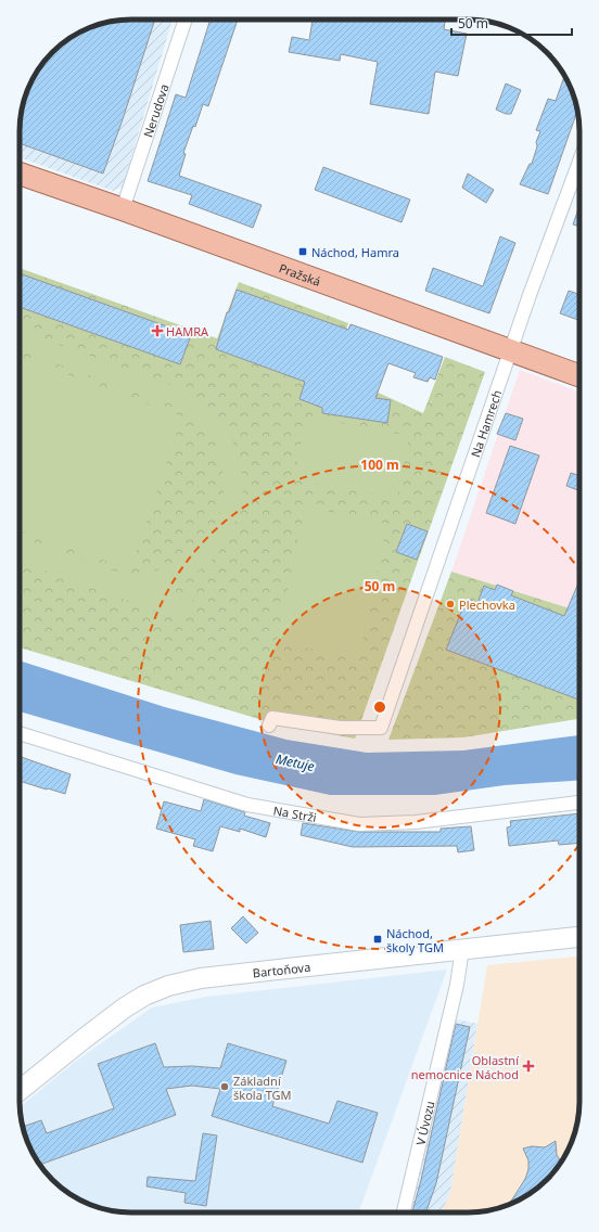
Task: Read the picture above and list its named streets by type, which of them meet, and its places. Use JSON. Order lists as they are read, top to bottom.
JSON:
{
  "streets": {
    "main road": ["Pražská"],
    "street": [
      "Nerudova",
      "Na Hamrech",
      "Na Strži",
      "Bartoňova",
      "V Úvozu"
    ]
  },
  "crossings": [
    ["Nerudova", "Pražská"],
    ["Pražská", "Na Hamrech"],
    ["Bartoňova", "V Úvozu"]
  ],
  "water": ["Metuje"],
  "places": {
    "transit": ["Náchod, Hamra", "Náchod, školy TGM"],
    "health": ["HAMRA", "Oblastní nemocnice Náchod"],
    "other": ["Plechovka", "Základní škola TGM"]
  },
  "scale_bar": "50 m",
  "rings": ["100 m", "50 m"]
}
